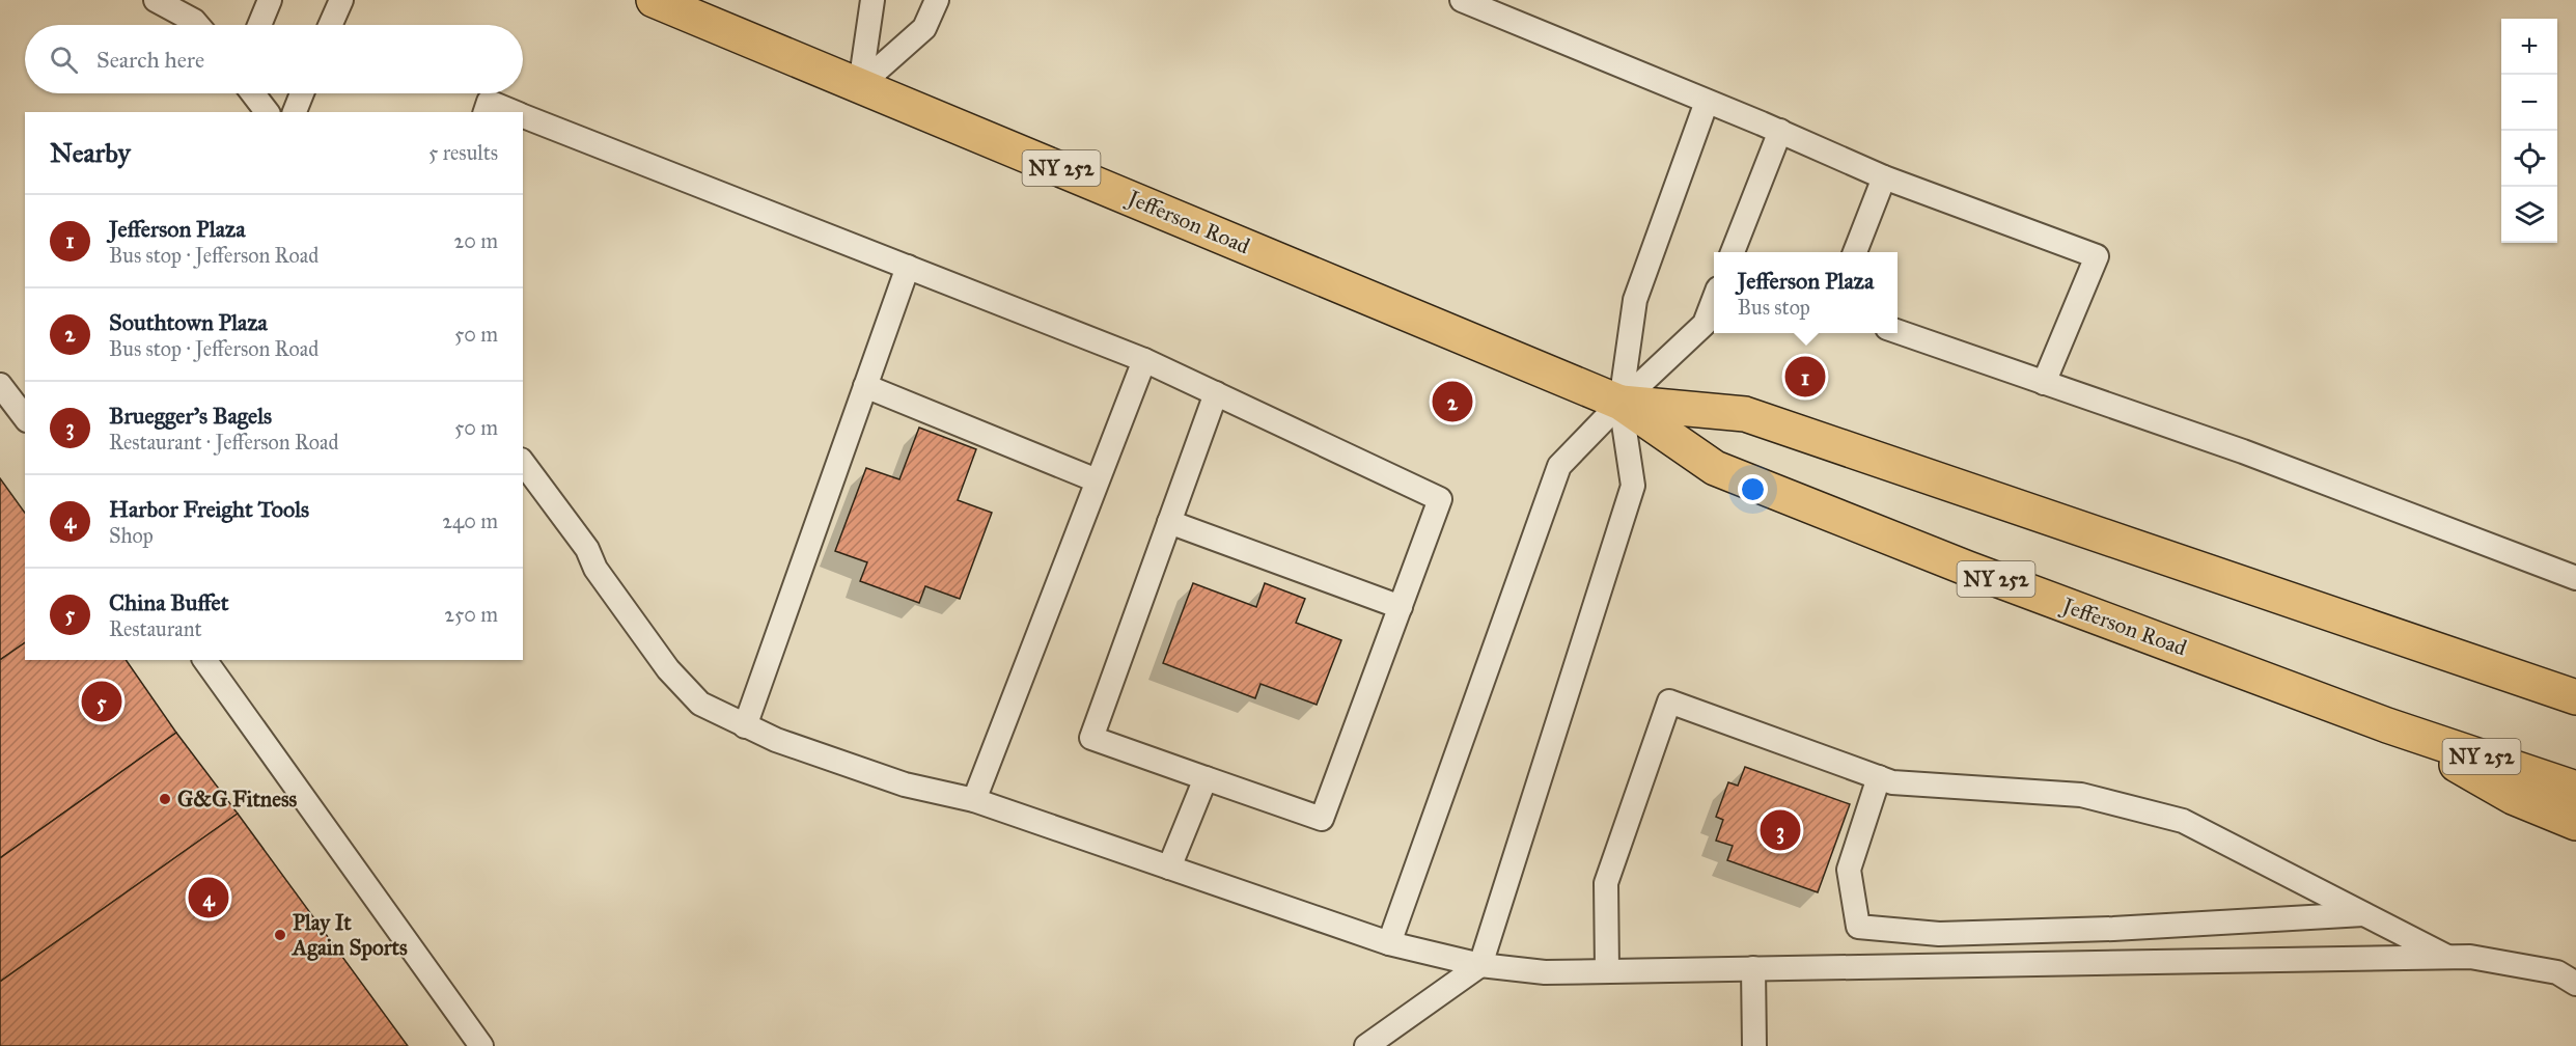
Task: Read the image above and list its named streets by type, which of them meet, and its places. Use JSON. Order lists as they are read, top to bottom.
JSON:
{
  "streets": {
    "main road": ["NY 252", "Jefferson Road"]
  },
  "places": ["G&G Fitness", "Play It Again Sports"],
  "page": {
    "map_buttons": ["+", "−"],
    "search": "Search here",
    "heading": ["Nearby", "5 results"],
    "list": [
      {
        "mark": "1",
        "name": "Jefferson Plaza",
        "note": "Bus stop · Jefferson Road",
        "value": "20 m"
      },
      {
        "mark": "2",
        "name": "Southtown Plaza",
        "note": "Bus stop · Jefferson Road",
        "value": "50 m"
      },
      {
        "mark": "3",
        "name": "Bruegger's Bagels",
        "note": "Restaurant · Jefferson Road",
        "value": "50 m"
      },
      {
        "mark": "4",
        "name": "Harbor Freight Tools",
        "note": "Shop",
        "value": "240 m"
      },
      {
        "mark": "5",
        "name": "China Buffet",
        "note": "Restaurant",
        "value": "250 m"
      }
    ],
    "popup": ["Jefferson Plaza", "Bus stop"],
    "pins": [
      "1",
      "2",
      "5",
      "3",
      "4"
    ]
  }
}
